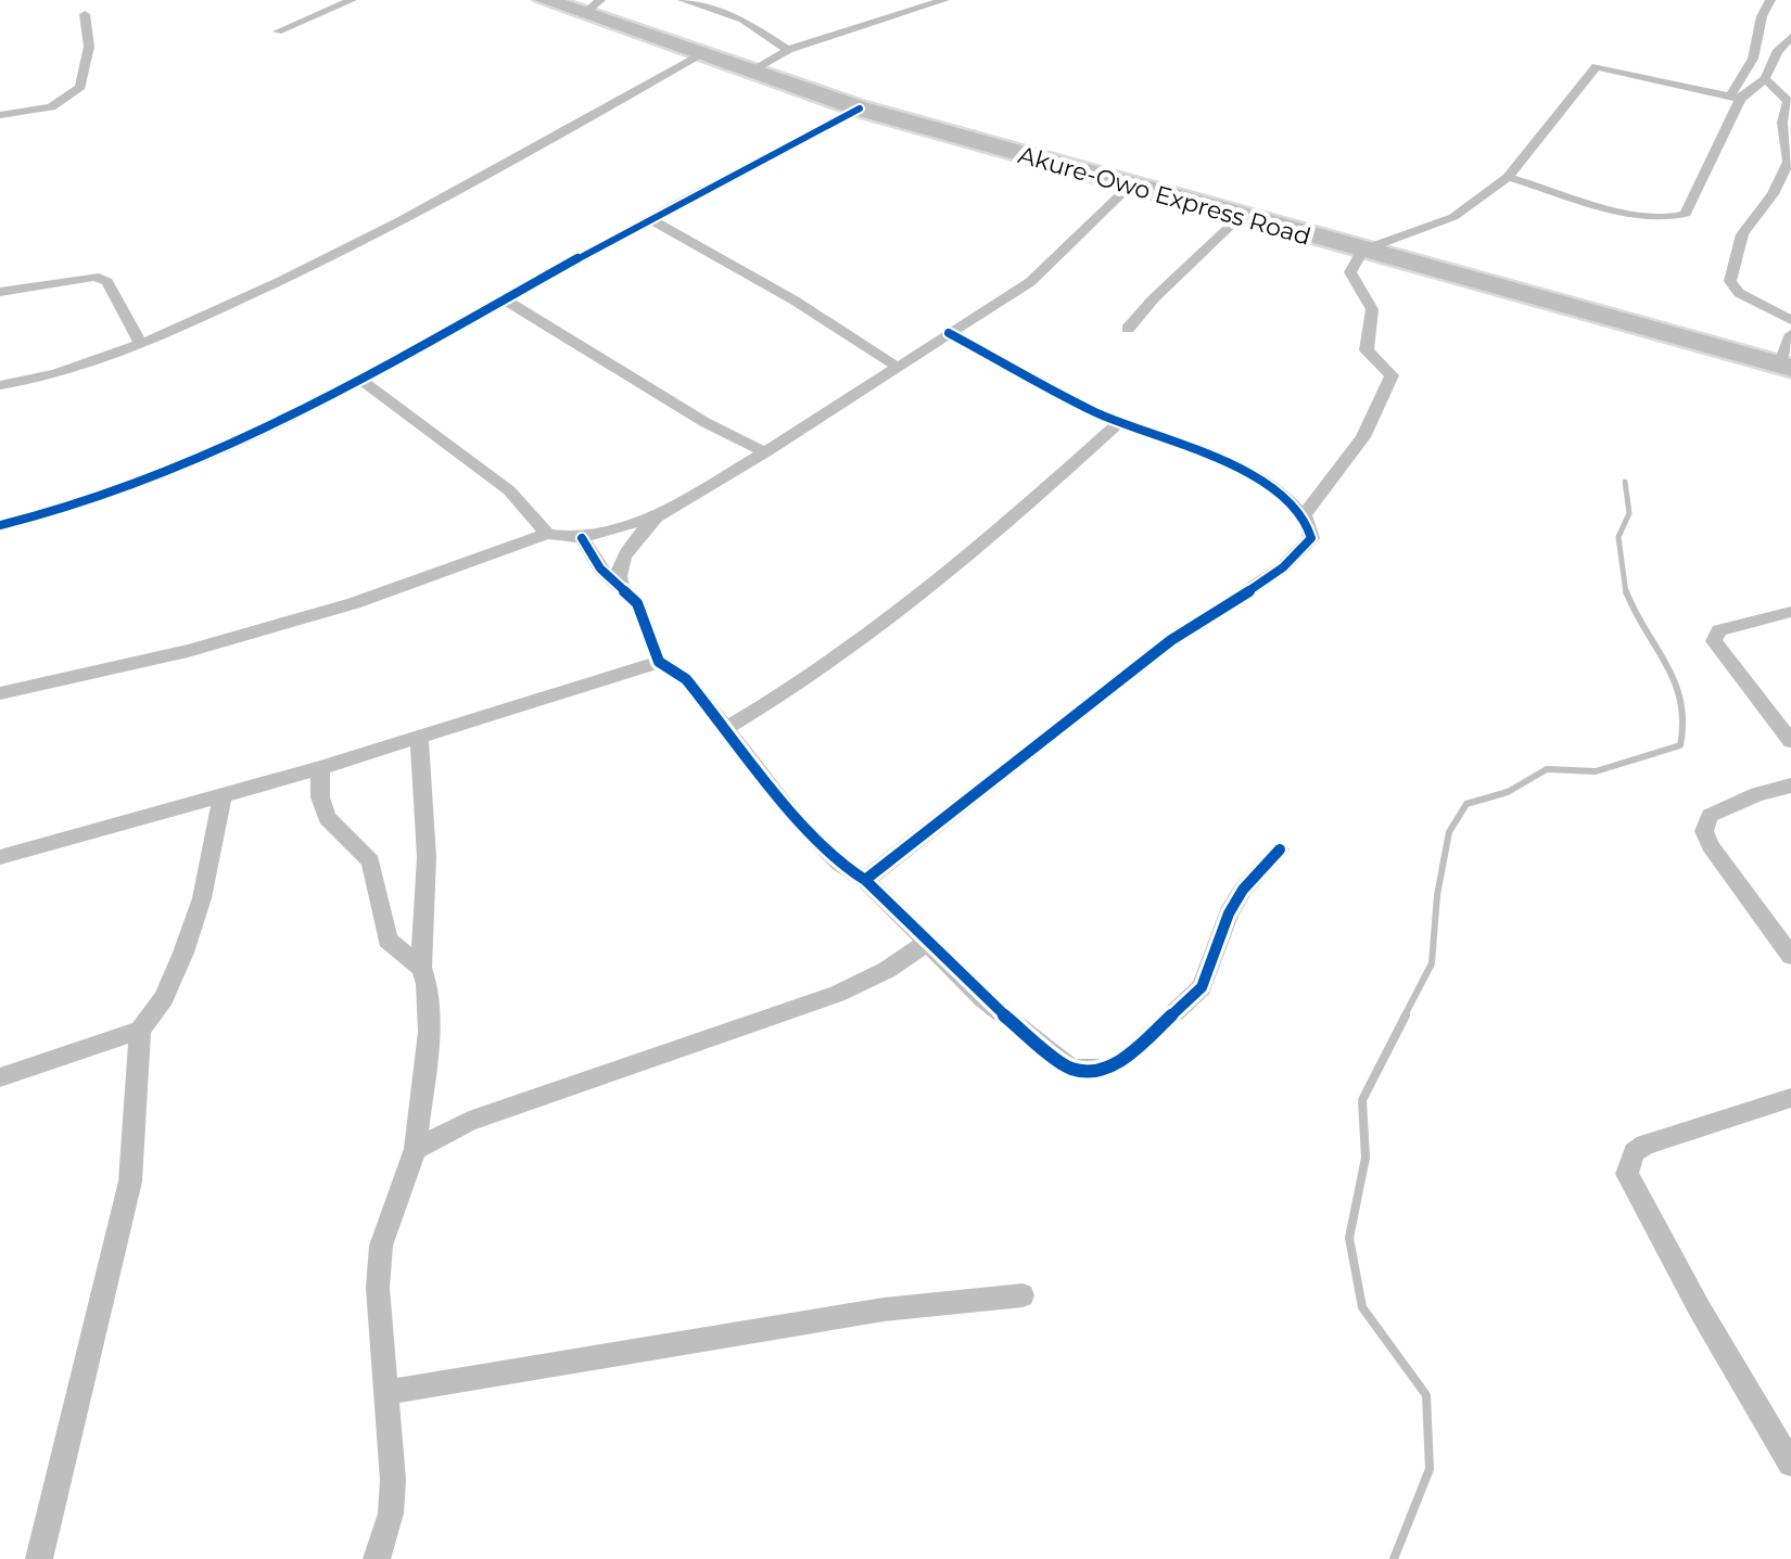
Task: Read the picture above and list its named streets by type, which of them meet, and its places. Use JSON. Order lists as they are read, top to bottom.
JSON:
{
  "streets": {
    "highway": ["Akure-Owo Express Road"]
  }
}
